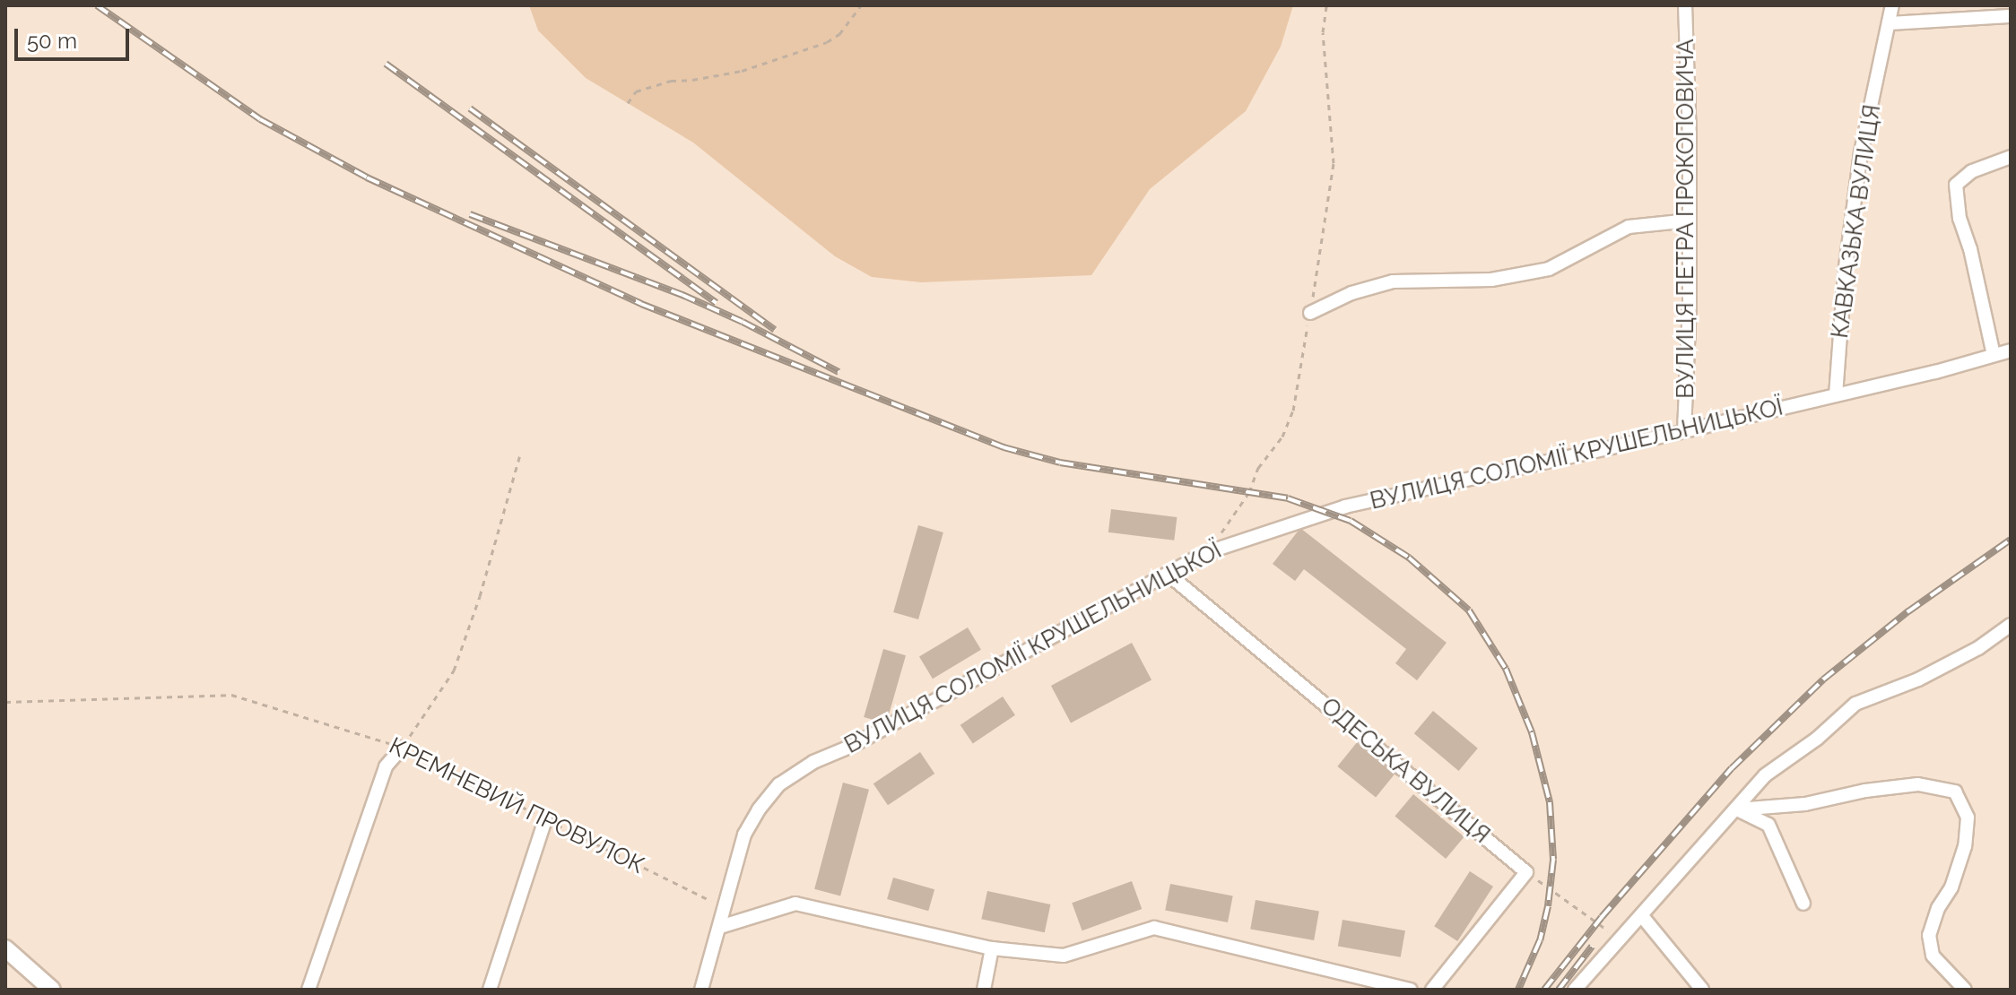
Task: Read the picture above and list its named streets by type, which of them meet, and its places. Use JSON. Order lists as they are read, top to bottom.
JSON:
{
  "streets": {
    "street": [
      "ВУЛИЦЯ ПЕТРА ПРОКОПОВИЧА",
      "КАВКАЗЬКА ВУЛИЦЯ",
      "ВУЛИЦЯ СОЛОМІЇ КРУШЕЛЬНИЦЬКОЇ",
      "ОДЕСЬКА ВУЛИЦЯ"
    ],
    "path": ["КРЕМНЕВИЙ ПРОВУЛОК"]
  },
  "crossings": [
    ["ВУЛИЦЯ ПЕТРА ПРОКОПОВИЧА", "ВУЛИЦЯ СОЛОМІЇ КРУШЕЛЬНИЦЬКОЇ"],
    ["КАВКАЗЬКА ВУЛИЦЯ", "ВУЛИЦЯ СОЛОМІЇ КРУШЕЛЬНИЦЬКОЇ"],
    ["ВУЛИЦЯ СОЛОМІЇ КРУШЕЛЬНИЦЬКОЇ", "ОДЕСЬКА ВУЛИЦЯ"],
    ["ВУЛИЦЯ СОЛОМІЇ КРУШЕЛЬНИЦЬКОЇ", "КРЕМНЕВИЙ ПРОВУЛОК"]
  ],
  "scale_bar": "50 m"
}
